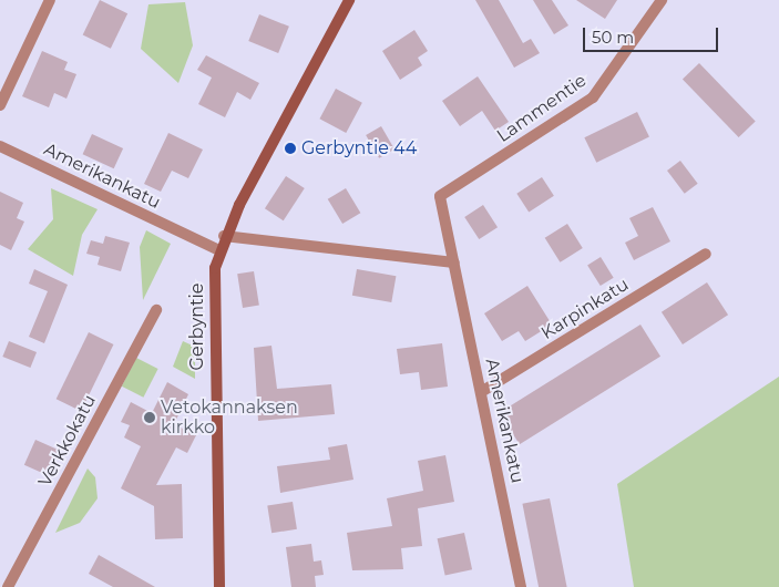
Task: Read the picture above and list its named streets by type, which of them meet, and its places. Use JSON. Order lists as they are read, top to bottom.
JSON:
{
  "streets": {
    "main road": ["Gerbyntie"],
    "street": [
      "Lammentie",
      "Amerikankatu",
      "Karpinkatu",
      "Verkkokatu"
    ]
  },
  "crossings": [
    ["Lammentie", "Amerikankatu"],
    ["Amerikankatu", "Karpinkatu"],
    ["Amerikankatu", "Gerbyntie"]
  ],
  "places": ["Gerbyntie 44", "Vetokannaksen kirkko"],
  "scale_bar": "50 m"
}
